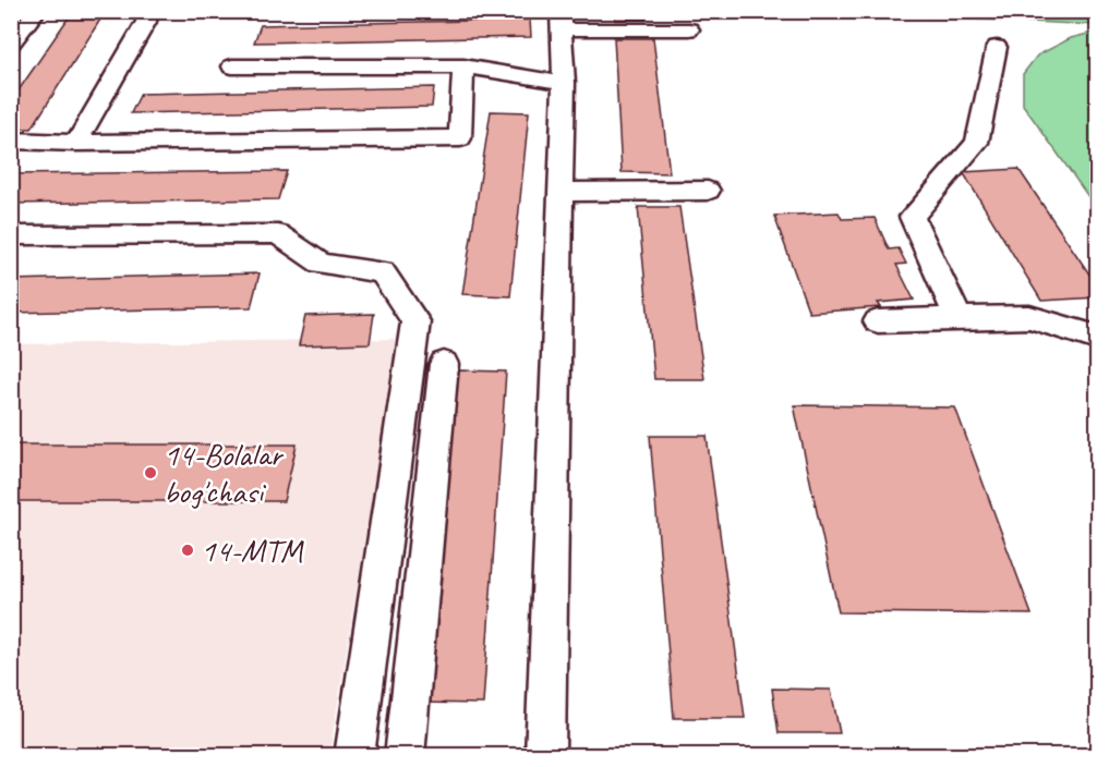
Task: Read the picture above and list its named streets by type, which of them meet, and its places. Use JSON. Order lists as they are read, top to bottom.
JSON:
{
  "places": ["14-Bolalar bog'chasi", "14-МТМ"]
}
